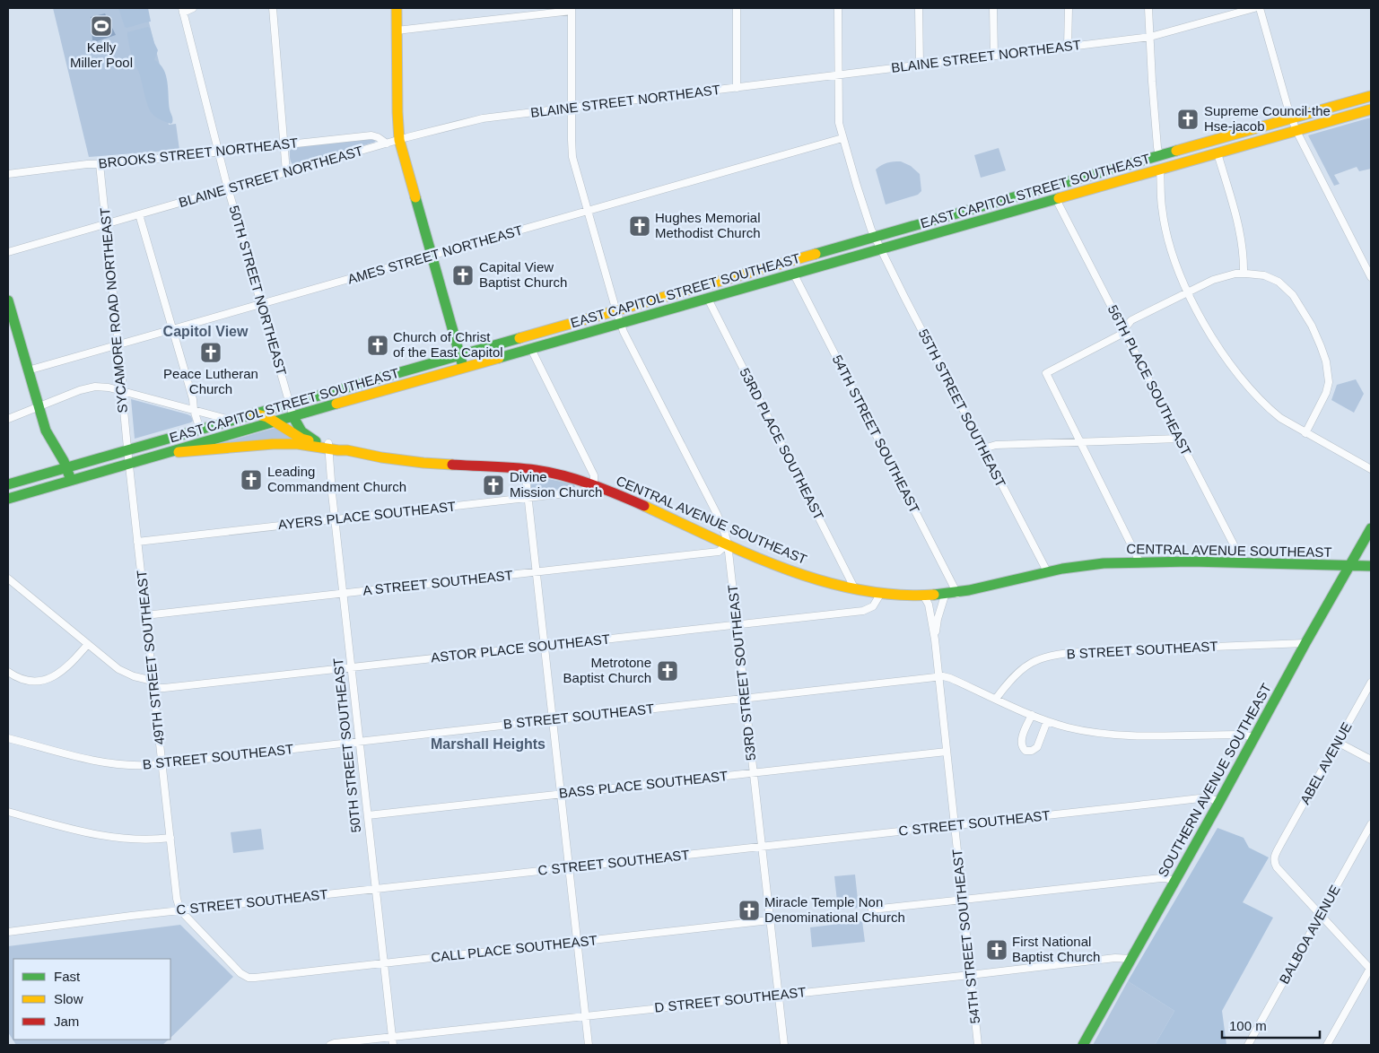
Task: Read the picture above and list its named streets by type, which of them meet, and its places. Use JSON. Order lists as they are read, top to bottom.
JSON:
{
  "streets": {
    "main road": ["EAST CAPITOL STREET SOUTHEAST", "CENTRAL AVENUE SOUTHEAST", "SOUTHERN AVENUE SOUTHEAST"],
    "street": [
      "BLAINE STREET NORTHEAST",
      "BROOKS STREET NORTHEAST",
      "AMES STREET NORTHEAST",
      "50TH STREET NORTHEAST",
      "SYCAMORE ROAD NORTHEAST",
      "56TH PLACE SOUTHEAST",
      "55TH STREET SOUTHEAST",
      "54TH STREET SOUTHEAST",
      "53RD PLACE SOUTHEAST",
      "AYERS PLACE SOUTHEAST",
      "A STREET SOUTHEAST",
      "ASTOR PLACE SOUTHEAST",
      "B STREET SOUTHEAST",
      "49TH STREET SOUTHEAST",
      "53RD STREET SOUTHEAST",
      "50TH STREET SOUTHEAST",
      "ABEL AVENUE",
      "BASS PLACE SOUTHEAST",
      "C STREET SOUTHEAST",
      "BALBOA AVENUE",
      "CALL PLACE SOUTHEAST",
      "D STREET SOUTHEAST"
    ]
  },
  "crossings": [
    ["BLAINE STREET NORTHEAST", "BROOKS STREET NORTHEAST"],
    ["BLAINE STREET NORTHEAST", "50TH STREET NORTHEAST"],
    ["BLAINE STREET NORTHEAST", "SYCAMORE ROAD NORTHEAST"],
    ["BLAINE STREET NORTHEAST", "55TH STREET SOUTHEAST"],
    ["BLAINE STREET NORTHEAST", "53RD STREET SOUTHEAST"],
    ["BROOKS STREET NORTHEAST", "50TH STREET NORTHEAST"],
    ["BROOKS STREET NORTHEAST", "SYCAMORE ROAD NORTHEAST"],
    ["EAST CAPITOL STREET SOUTHEAST", "50TH STREET NORTHEAST"],
    ["EAST CAPITOL STREET SOUTHEAST", "SYCAMORE ROAD NORTHEAST"],
    ["EAST CAPITOL STREET SOUTHEAST", "56TH PLACE SOUTHEAST"],
    ["EAST CAPITOL STREET SOUTHEAST", "55TH STREET SOUTHEAST"],
    ["EAST CAPITOL STREET SOUTHEAST", "54TH STREET SOUTHEAST"],
    ["EAST CAPITOL STREET SOUTHEAST", "53RD PLACE SOUTHEAST"],
    ["EAST CAPITOL STREET SOUTHEAST", "CENTRAL AVENUE SOUTHEAST"],
    ["EAST CAPITOL STREET SOUTHEAST", "49TH STREET SOUTHEAST"],
    ["EAST CAPITOL STREET SOUTHEAST", "53RD STREET SOUTHEAST"],
    ["AMES STREET NORTHEAST", "50TH STREET NORTHEAST"],
    ["AMES STREET NORTHEAST", "SYCAMORE ROAD NORTHEAST"],
    ["AMES STREET NORTHEAST", "55TH STREET SOUTHEAST"],
    ["AMES STREET NORTHEAST", "53RD STREET SOUTHEAST"],
    ["SYCAMORE ROAD NORTHEAST", "49TH STREET SOUTHEAST"],
    ["56TH PLACE SOUTHEAST", "CENTRAL AVENUE SOUTHEAST"],
    ["55TH STREET SOUTHEAST", "CENTRAL AVENUE SOUTHEAST"],
    ["54TH STREET SOUTHEAST", "CENTRAL AVENUE SOUTHEAST"],
    ["54TH STREET SOUTHEAST", "B STREET SOUTHEAST"],
    ["54TH STREET SOUTHEAST", "BASS PLACE SOUTHEAST"],
    ["54TH STREET SOUTHEAST", "C STREET SOUTHEAST"],
    ["54TH STREET SOUTHEAST", "D STREET SOUTHEAST"],
    ["53RD PLACE SOUTHEAST", "CENTRAL AVENUE SOUTHEAST"],
    ["AYERS PLACE SOUTHEAST", "CENTRAL AVENUE SOUTHEAST"],
    ["AYERS PLACE SOUTHEAST", "49TH STREET SOUTHEAST"],
    ["AYERS PLACE SOUTHEAST", "50TH STREET SOUTHEAST"],
    ["CENTRAL AVENUE SOUTHEAST", "A STREET SOUTHEAST"],
    ["CENTRAL AVENUE SOUTHEAST", "ASTOR PLACE SOUTHEAST"],
    ["CENTRAL AVENUE SOUTHEAST", "53RD STREET SOUTHEAST"],
    ["CENTRAL AVENUE SOUTHEAST", "50TH STREET SOUTHEAST"],
    ["CENTRAL AVENUE SOUTHEAST", "SOUTHERN AVENUE SOUTHEAST"],
    ["A STREET SOUTHEAST", "49TH STREET SOUTHEAST"],
    ["A STREET SOUTHEAST", "53RD STREET SOUTHEAST"],
    ["A STREET SOUTHEAST", "50TH STREET SOUTHEAST"],
    ["ASTOR PLACE SOUTHEAST", "49TH STREET SOUTHEAST"],
    ["ASTOR PLACE SOUTHEAST", "53RD STREET SOUTHEAST"],
    ["ASTOR PLACE SOUTHEAST", "50TH STREET SOUTHEAST"],
    ["B STREET SOUTHEAST", "49TH STREET SOUTHEAST"],
    ["B STREET SOUTHEAST", "53RD STREET SOUTHEAST"],
    ["B STREET SOUTHEAST", "50TH STREET SOUTHEAST"],
    ["B STREET SOUTHEAST", "SOUTHERN AVENUE SOUTHEAST"],
    ["49TH STREET SOUTHEAST", "C STREET SOUTHEAST"],
    ["49TH STREET SOUTHEAST", "CALL PLACE SOUTHEAST"],
    ["53RD STREET SOUTHEAST", "BASS PLACE SOUTHEAST"],
    ["53RD STREET SOUTHEAST", "C STREET SOUTHEAST"],
    ["53RD STREET SOUTHEAST", "CALL PLACE SOUTHEAST"],
    ["53RD STREET SOUTHEAST", "D STREET SOUTHEAST"],
    ["50TH STREET SOUTHEAST", "BASS PLACE SOUTHEAST"],
    ["50TH STREET SOUTHEAST", "C STREET SOUTHEAST"],
    ["50TH STREET SOUTHEAST", "CALL PLACE SOUTHEAST"],
    ["50TH STREET SOUTHEAST", "D STREET SOUTHEAST"],
    ["ABEL AVENUE", "BALBOA AVENUE"],
    ["SOUTHERN AVENUE SOUTHEAST", "C STREET SOUTHEAST"],
    ["SOUTHERN AVENUE SOUTHEAST", "D STREET SOUTHEAST"],
    ["C STREET SOUTHEAST", "CALL PLACE SOUTHEAST"]
  ],
  "districts": ["Capitol View", "Marshall Heights"],
  "places": {
    "sports": ["Kelly Miller Pool"],
    "church": [
      "Supreme Council-the Hse-jacob",
      "Hughes Memorial Methodist Church",
      "Capital View Baptist Church",
      "Church of Christ of the East Capitol",
      "Peace Lutheran Church",
      "Leading Commandment Church",
      "Divine Mission Church",
      "Metrotone Baptist Church",
      "Miracle Temple Non Denominational Church",
      "First National Baptist Church"
    ]
  },
  "legend": ["Fast", "Slow", "Jam"],
  "scale_bar": "100 m"
}
